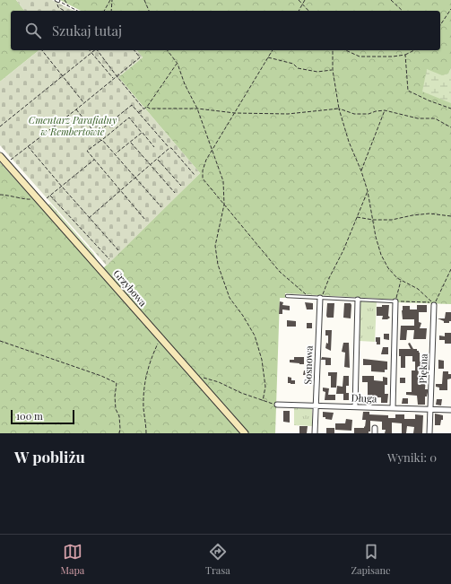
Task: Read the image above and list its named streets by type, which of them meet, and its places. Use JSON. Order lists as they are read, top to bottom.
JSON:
{
  "streets": {
    "street": [
      "Grzybowa",
      "Sosnowa",
      "Piękna",
      "Długa"
    ]
  },
  "crossings": [
    ["Sosnowa", "Długa"],
    ["Piękna", "Długa"]
  ],
  "parks": ["Cmentarz Parafialny w Rembertowie"],
  "scale_bar": "100 m",
  "page": {
    "search": "Szukaj tutaj",
    "scale": "100 m",
    "heading": ["W pobliżu", "Wyniki: 0"],
    "nav": ["Mapa", "Trasa", "Zapisane"]
  }
}
